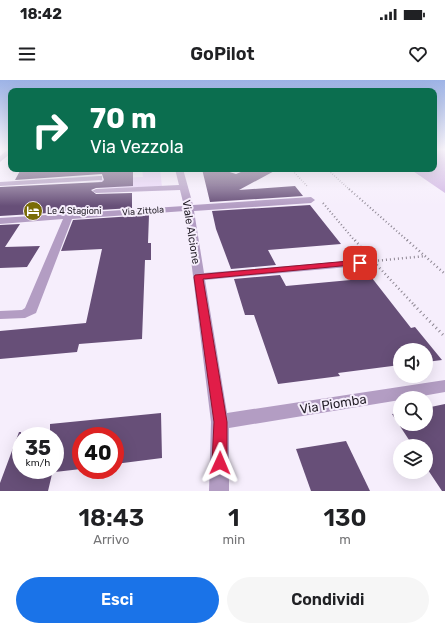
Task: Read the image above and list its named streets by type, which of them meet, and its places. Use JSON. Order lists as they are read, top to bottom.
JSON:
{
  "streets": {
    "street": ["Via Zittola", "Viale Alcione", "Via Piomba"]
  },
  "crossings": [
    ["Via Zittola", "Viale Alcione"],
    ["Viale Alcione", "Via Piomba"]
  ],
  "places": {
    "hotel": ["Le 4 Stagioni"]
  },
  "page": {
    "status": "18:42",
    "header": "GoPilot",
    "turn": ["70 m", "Via Vezzola"],
    "speed": "35 km/h",
    "limit": "40",
    "eta": [
      "18:43",
      "Arrivo",
      "1",
      "min",
      "130",
      "m"
    ],
    "buttons": ["Esci", "Condividi"]
  }
}
